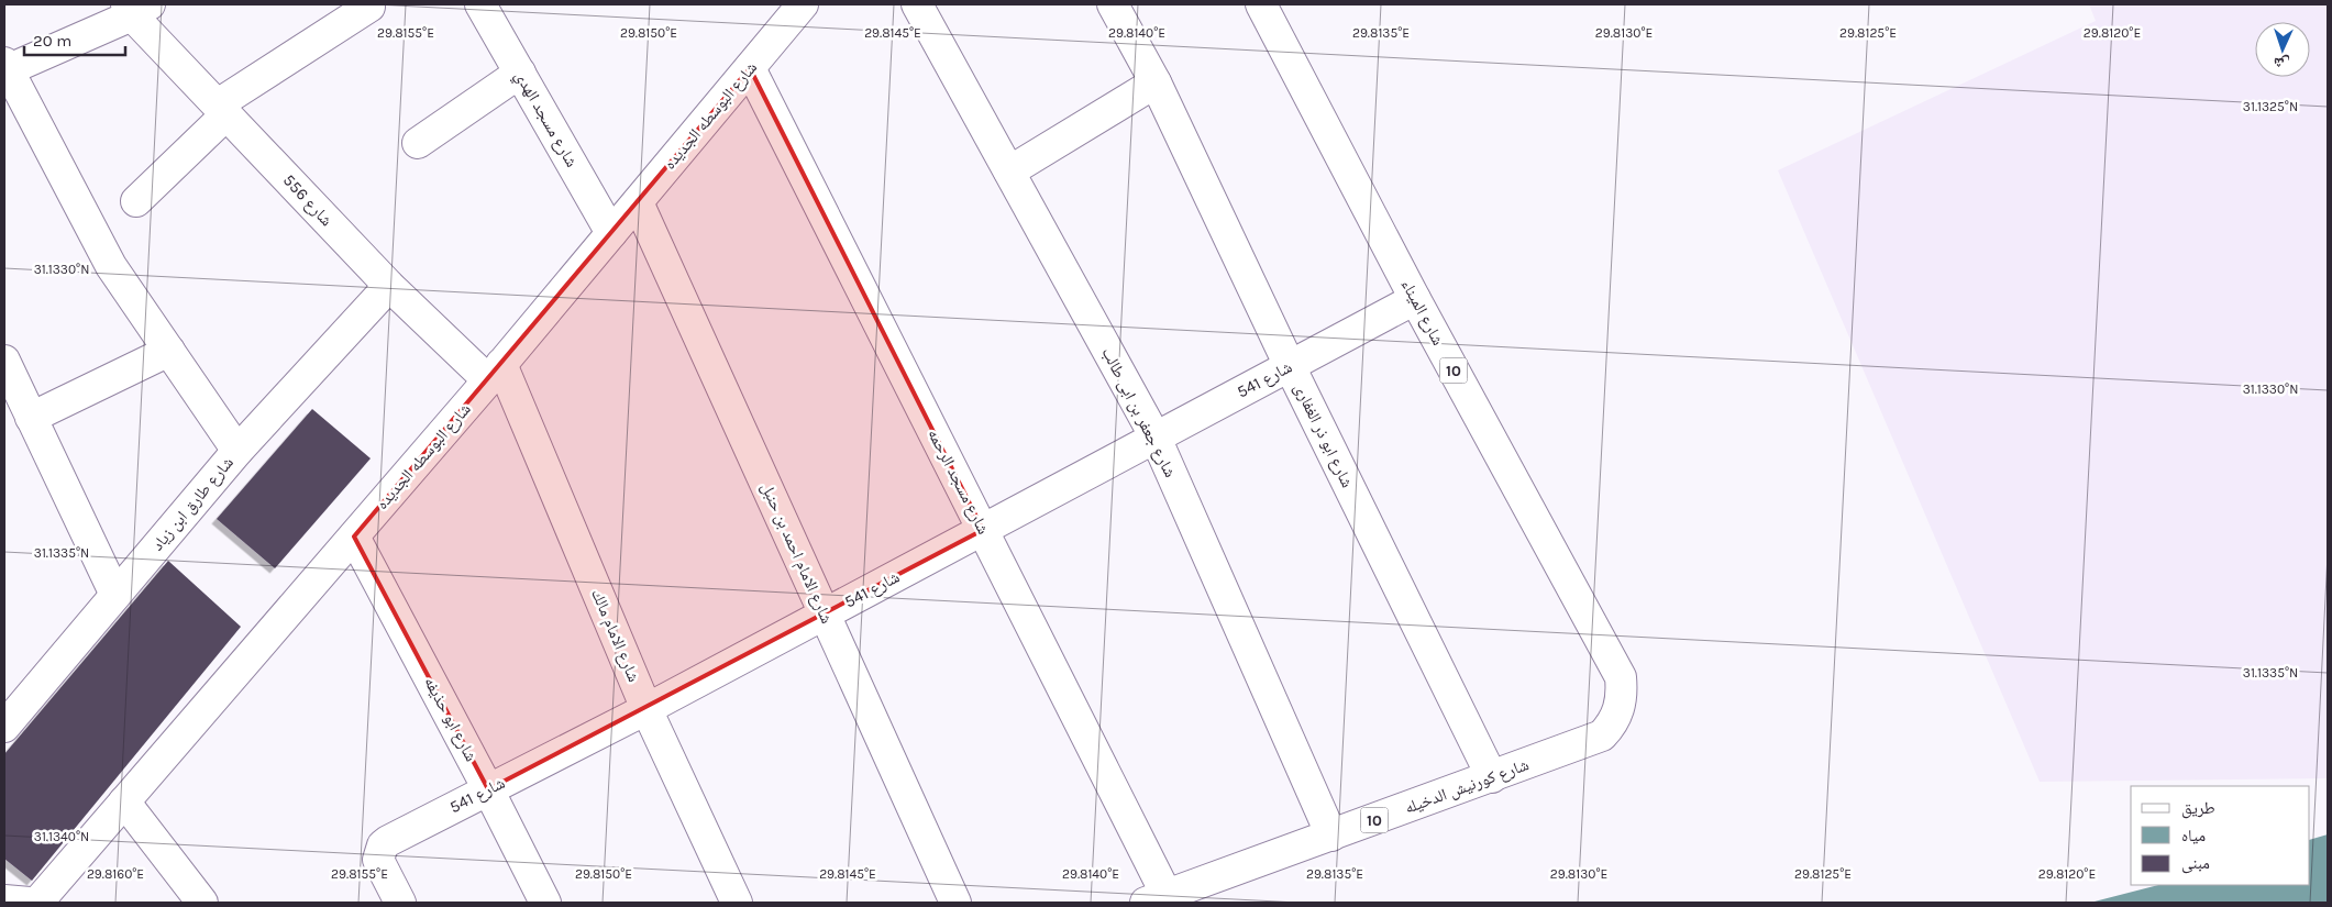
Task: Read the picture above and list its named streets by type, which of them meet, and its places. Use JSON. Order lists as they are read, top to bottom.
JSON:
{
  "streets": {
    "street": [
      "شارع البوسطه الجديده",
      "شارع مسجد الهدي",
      "شارع 556",
      "شارع الميناء",
      "10",
      "شارع 541",
      "شارع جعفر بن ابى طالب",
      "شارع ابو ذر الغفارى",
      "شارع مسجد الرحمه",
      "شارع طارق ابن زياد",
      "شارع الامام احمد بن حنبل",
      "شارع الامام مالك",
      "شارع ابو حذيفه",
      "شارع كورنيش الدخيله"
    ]
  },
  "crossings": [
    ["شارع البوسطه الجديده", "شارع مسجد الهدي"],
    ["شارع البوسطه الجديده", "شارع 556"],
    ["شارع البوسطه الجديده", "شارع مسجد الرحمه"],
    ["شارع البوسطه الجديده", "شارع الامام احمد بن حنبل"],
    ["شارع البوسطه الجديده", "شارع الامام مالك"],
    ["شارع البوسطه الجديده", "شارع ابو حذيفه"],
    ["شارع 556", "شارع طارق ابن زياد"],
    ["شارع 556", "شارع الامام مالك"],
    ["شارع الميناء", "شارع 541"],
    ["شارع الميناء", "شارع كورنيش الدخيله"],
    ["شارع 541", "شارع جعفر بن ابى طالب"],
    ["شارع 541", "شارع ابو ذر الغفارى"],
    ["شارع 541", "شارع مسجد الرحمه"],
    ["شارع 541", "شارع الامام احمد بن حنبل"],
    ["شارع 541", "شارع الامام مالك"],
    ["شارع 541", "شارع ابو حذيفه"],
    ["شارع جعفر بن ابى طالب", "شارع كورنيش الدخيله"],
    ["شارع ابو ذر الغفارى", "شارع كورنيش الدخيله"],
    ["شارع مسجد الرحمه", "شارع كورنيش الدخيله"]
  ],
  "legend": ["طريق", "مياه", "مبنى"],
  "scale_bar": "20 m",
  "north": "bottom",
  "coordinates": [
    "29.8155°E",
    "29.8150°E",
    "29.8145°E",
    "29.8140°E",
    "29.8135°E",
    "29.8130°E",
    "29.8125°E",
    "29.8120°E",
    "31.1325°N",
    "31.1330°N",
    "31.1335°N",
    "31.1340°N",
    "29.8160°E"
  ]
}
